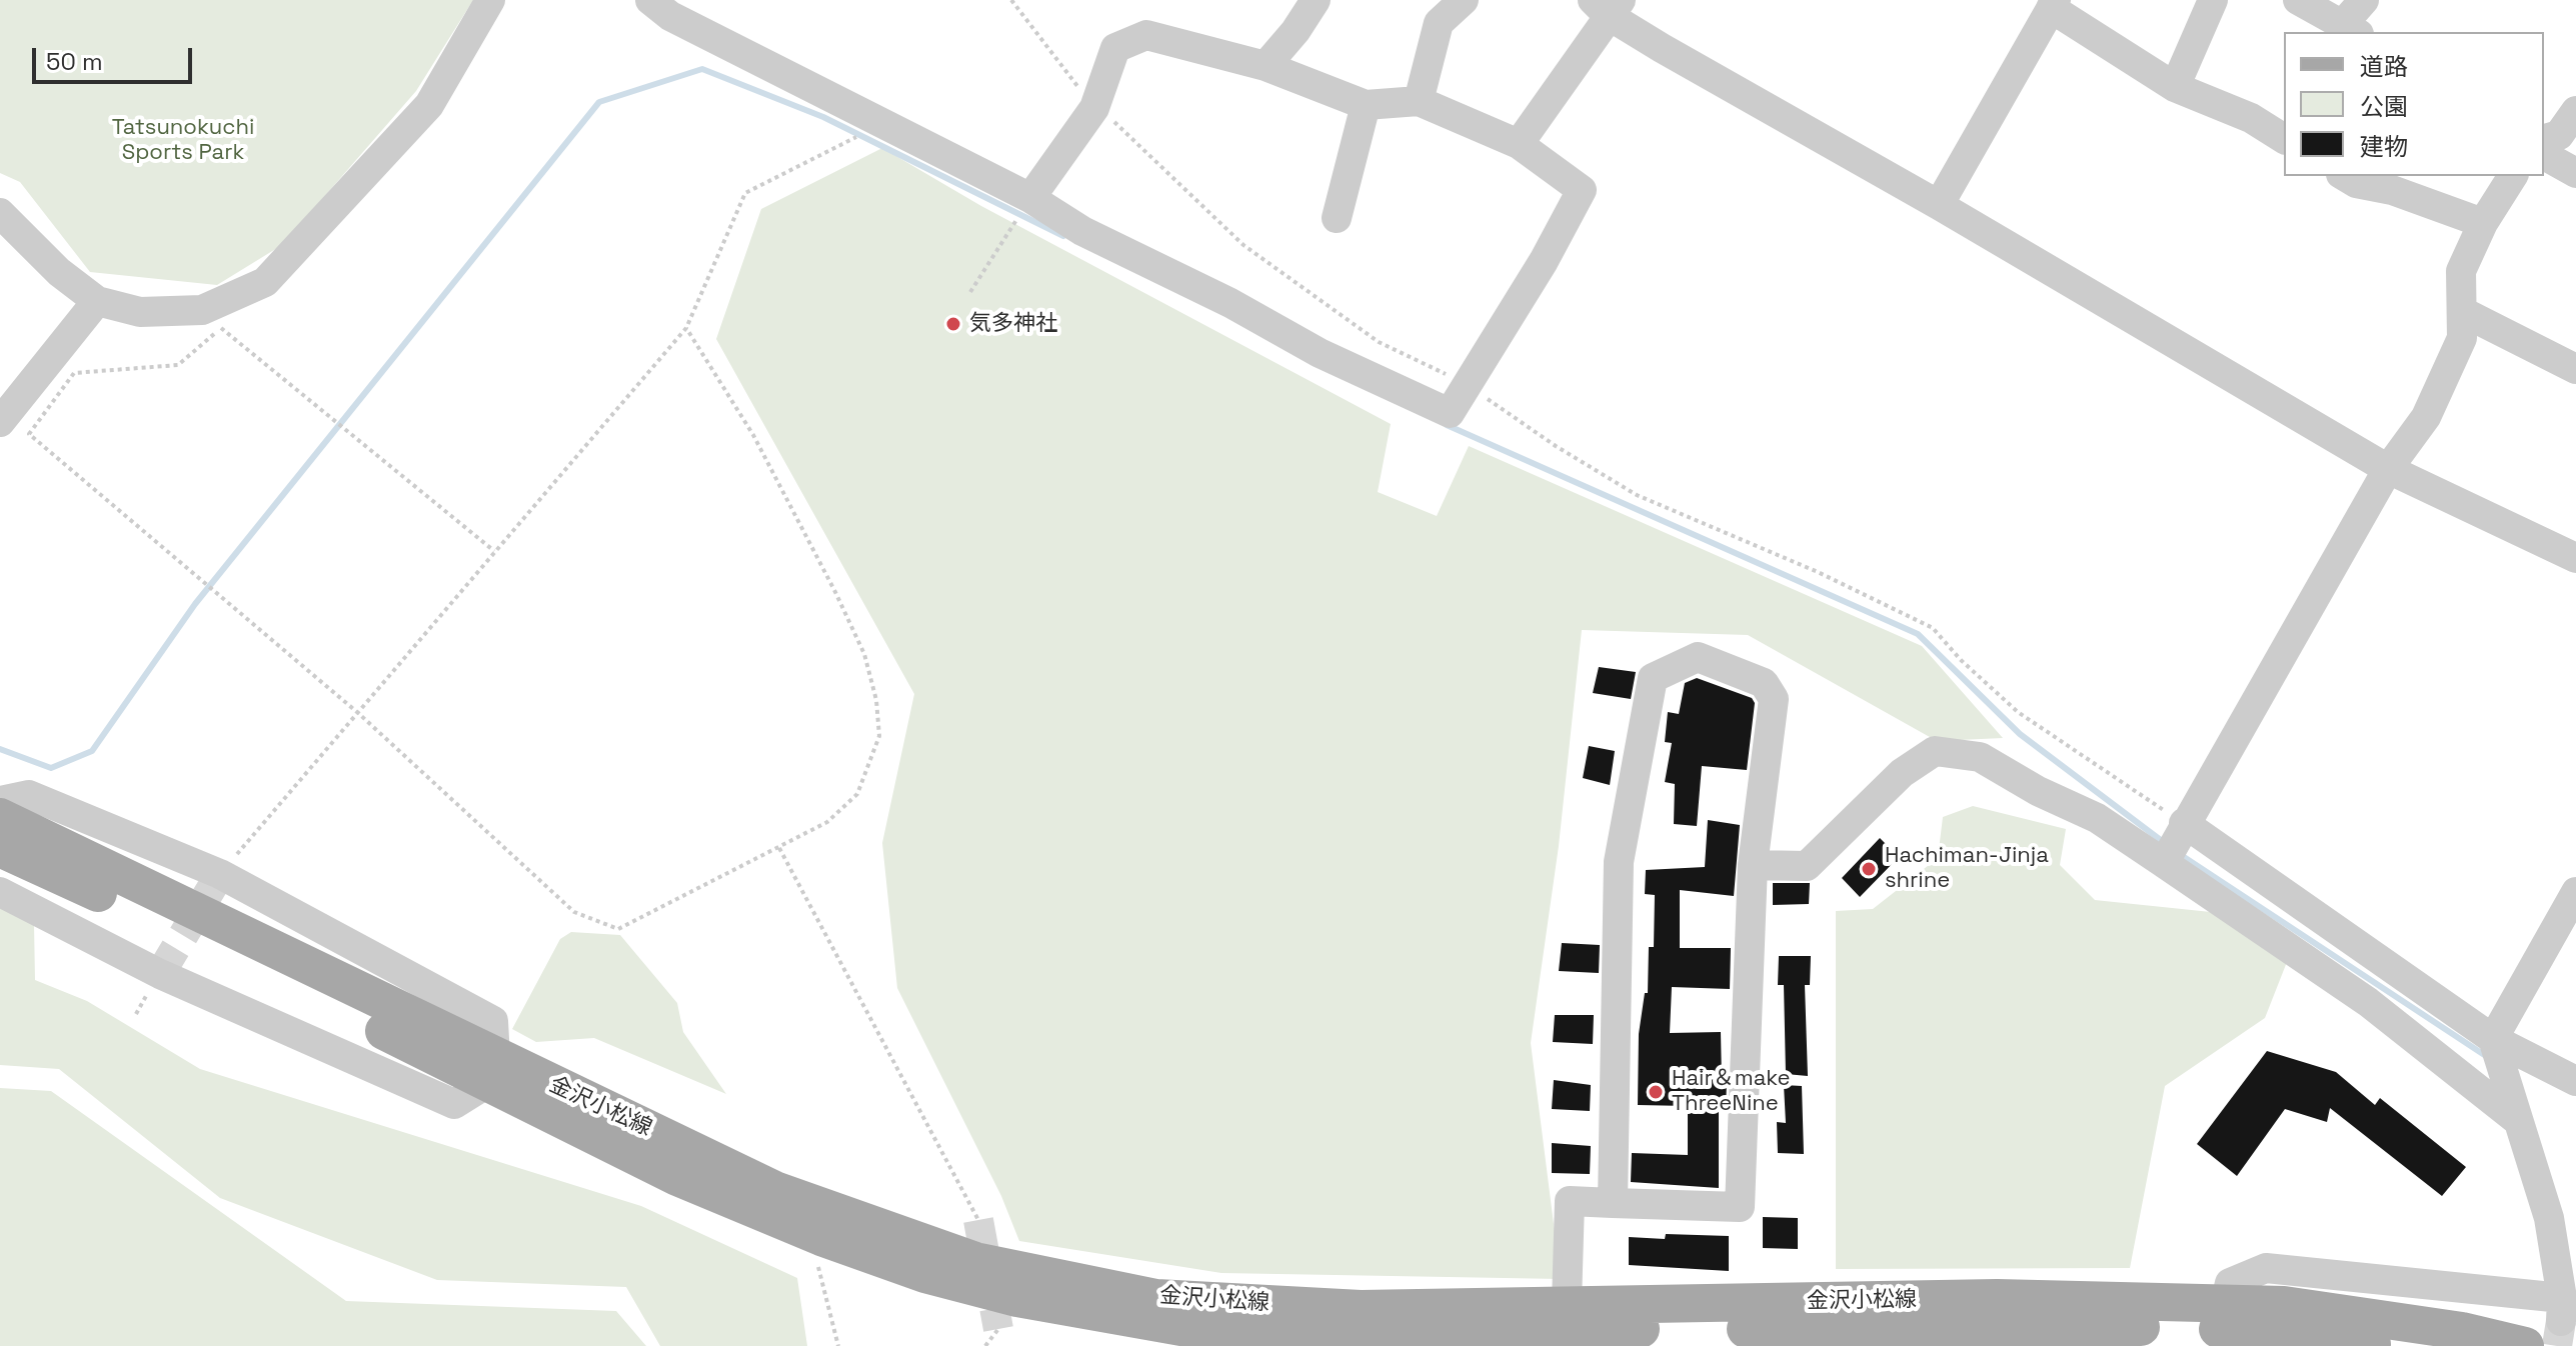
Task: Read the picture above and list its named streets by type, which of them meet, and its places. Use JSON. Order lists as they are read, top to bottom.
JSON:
{
  "streets": {
    "main road": ["金沢小松線"]
  },
  "parks": ["Tatsunokuchi Sports Park"],
  "places": ["気多神社", "Hachiman-Jinja shrine", "Hair＆make ThreeNine"],
  "legend": ["道路", "公園", "建物"],
  "scale_bar": "50 m"
}
